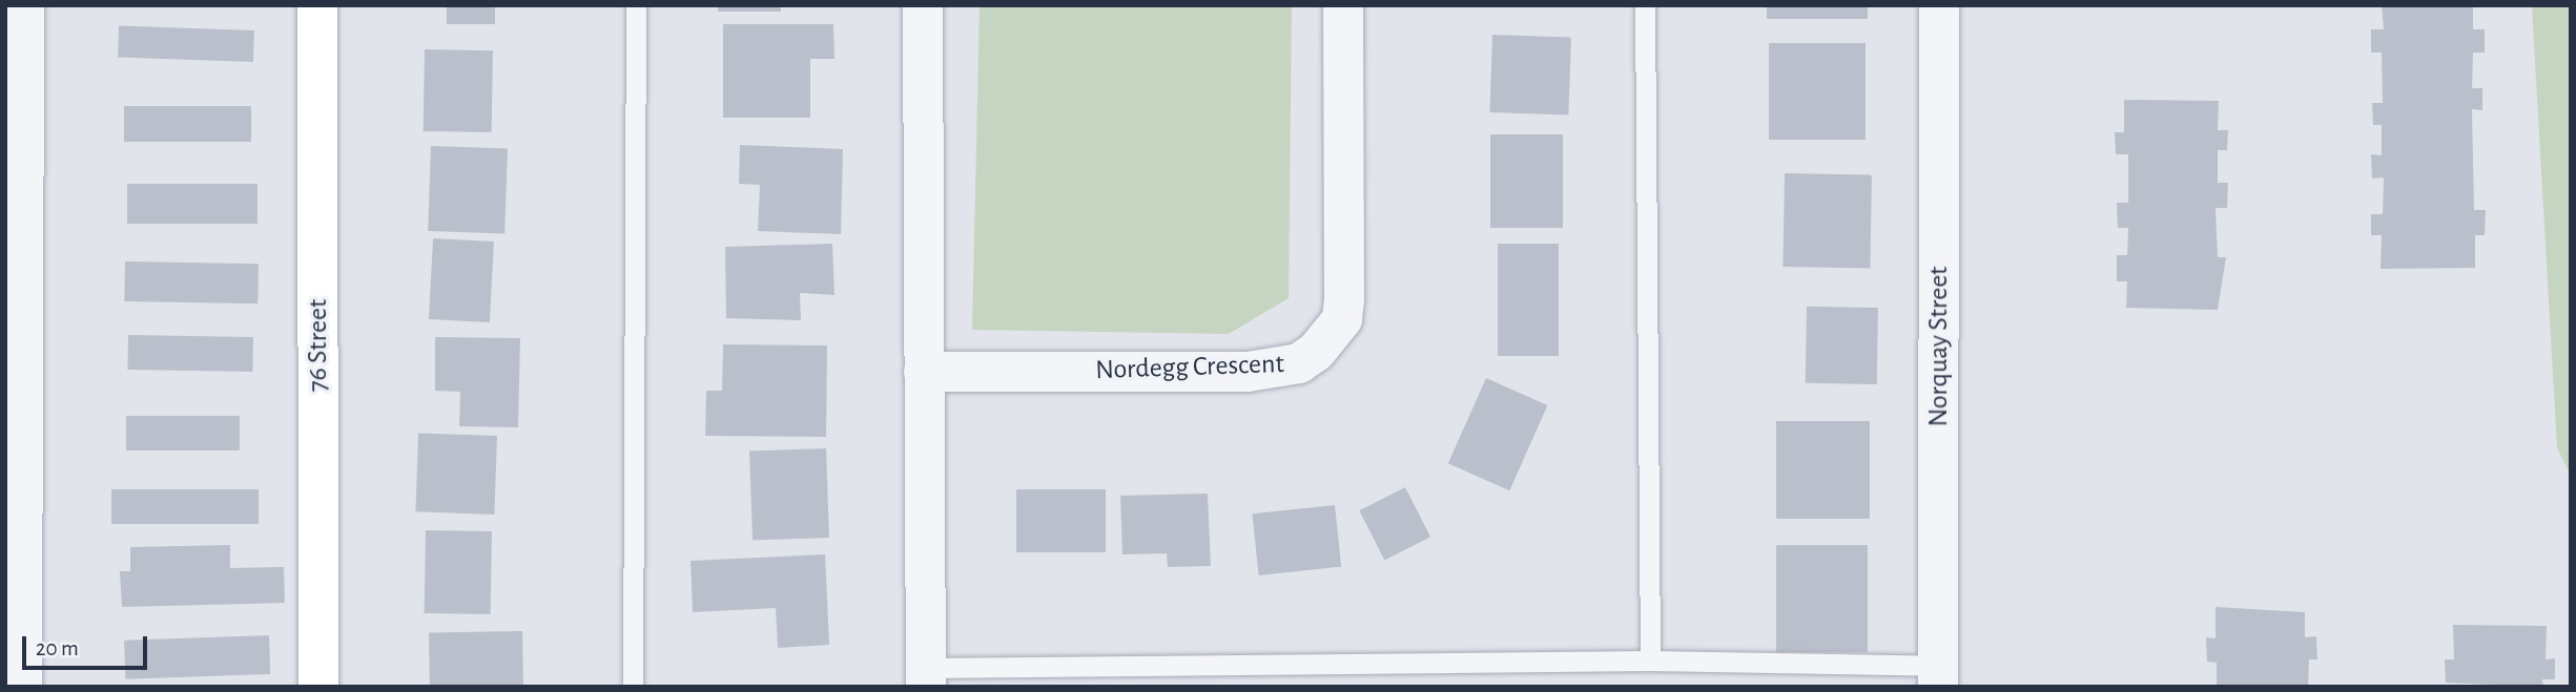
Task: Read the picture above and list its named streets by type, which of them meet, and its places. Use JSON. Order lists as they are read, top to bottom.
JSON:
{
  "streets": {
    "street": ["76 Street", "Norquay Street", "Nordegg Crescent"]
  },
  "scale_bar": "20 m"
}
